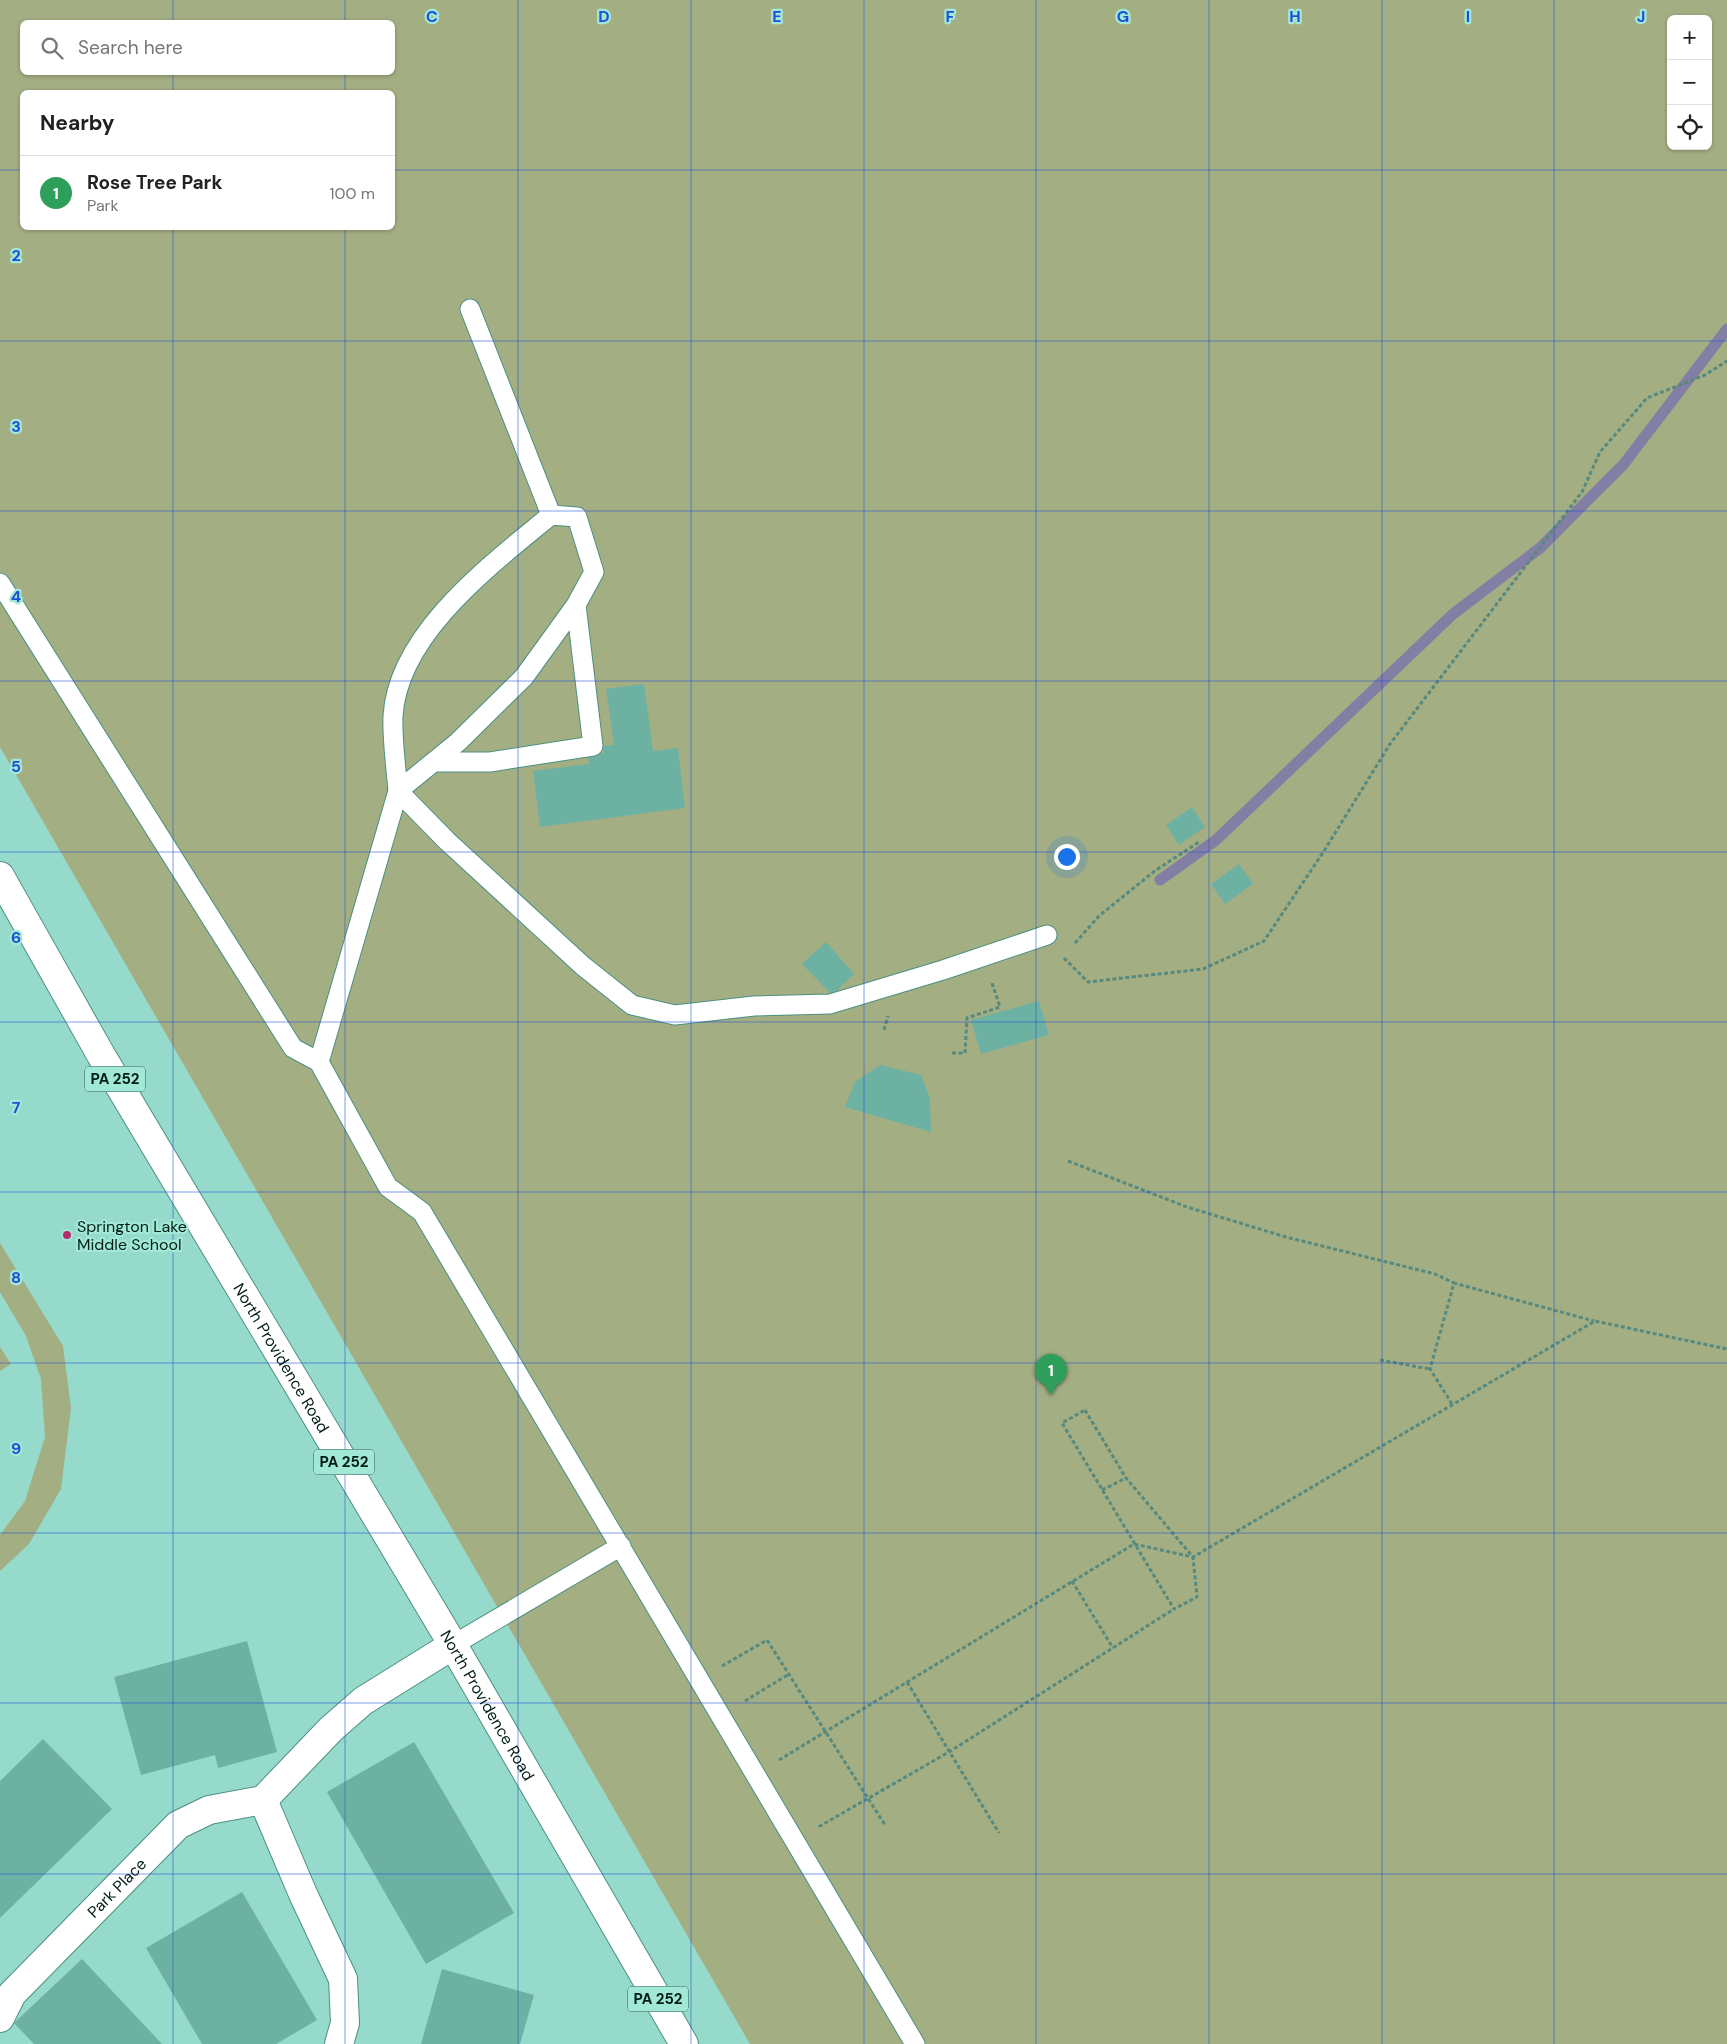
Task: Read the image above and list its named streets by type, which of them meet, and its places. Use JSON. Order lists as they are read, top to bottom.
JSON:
{
  "streets": {
    "main road": ["PA 252", "North Providence Road", "Park Place"]
  },
  "places": ["Springton Lake Middle School"],
  "page": {
    "map_buttons": ["+", "−"],
    "search": "Search here",
    "heading": "Nearby",
    "list": [
      {
        "mark": "1",
        "name": "Rose Tree Park",
        "note": "Park",
        "value": "100 m"
      }
    ],
    "pins": "1"
  },
  "grid": {
    "columns": [
      "C",
      "D",
      "E",
      "F",
      "G",
      "H",
      "I",
      "J"
    ],
    "rows": [
      "2",
      "3",
      "4",
      "5",
      "6",
      "7",
      "8",
      "9"
    ]
  }
}
